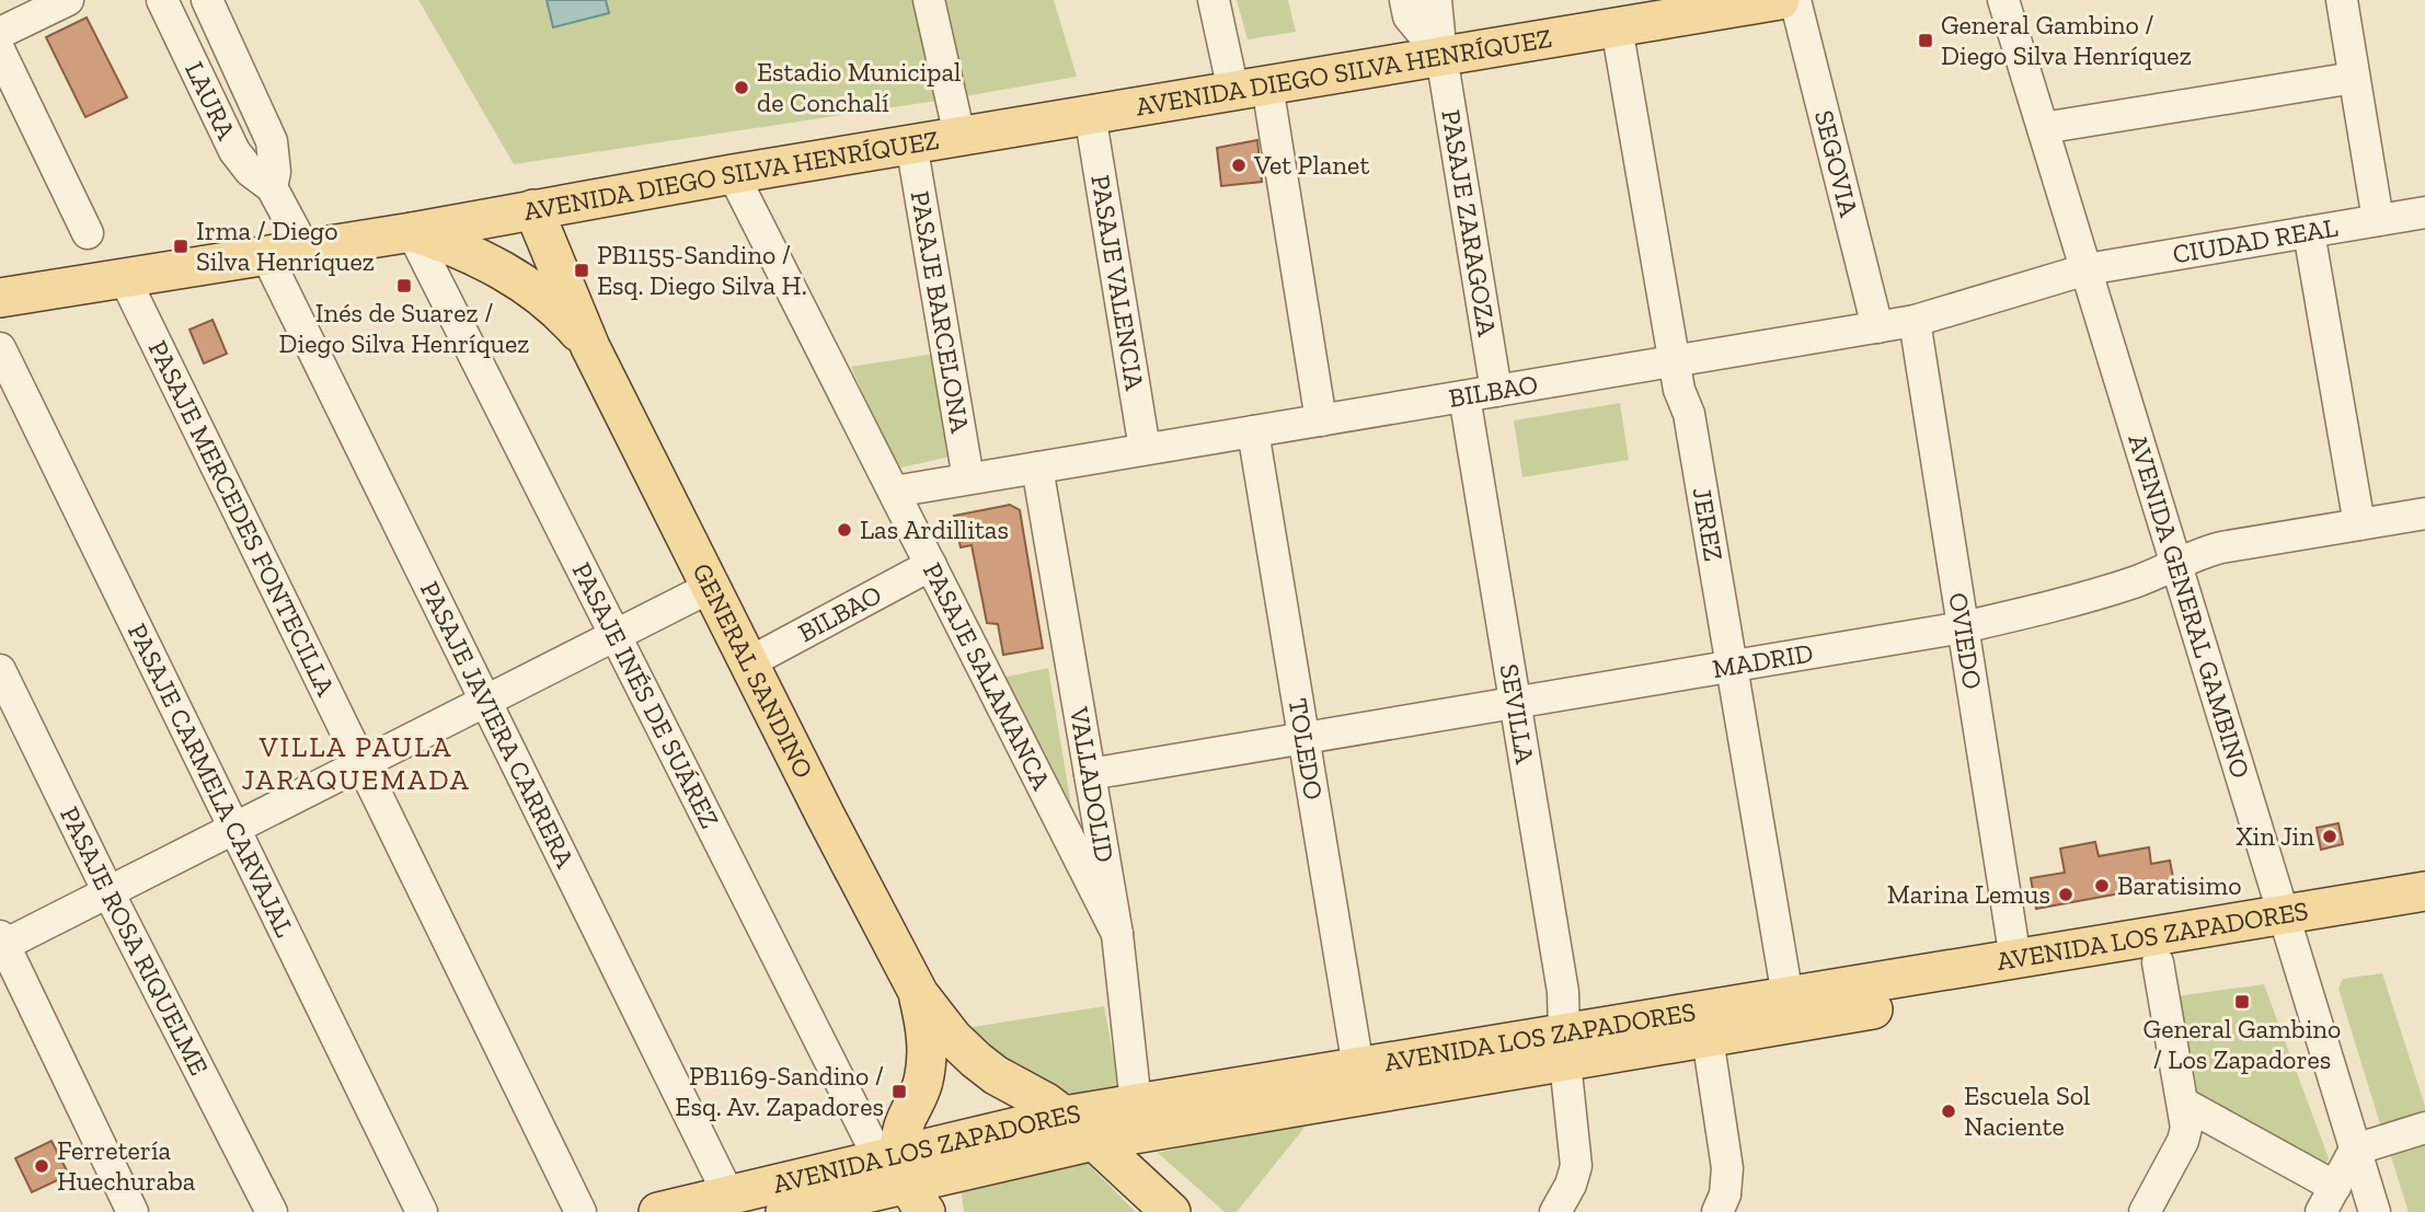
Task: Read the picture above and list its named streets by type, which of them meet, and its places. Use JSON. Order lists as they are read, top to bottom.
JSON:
{
  "streets": {
    "main road": ["AVENIDA DIEGO SILVA HENRÍQUEZ", "GENERAL SANDINO", "AVENIDA LOS ZAPADORES"],
    "street": [
      "LAURA",
      "SEGOVIA",
      "PASAJE ZARAGOZA",
      "CIUDAD REAL",
      "PASAJE VALENCIA",
      "PASAJE BARCELONA",
      "BILBAO",
      "PASAJE MERCEDES FONTECILLA",
      "JEREZ",
      "AVENIDA GENERAL GAMBINO",
      "OVIEDO",
      "MADRID",
      "PASAJE SALAMANCA",
      "PASAJE INÉS DE SUÁREZ",
      "SEVILLA",
      "PASAJE JAVIERA CARRERA",
      "TOLEDO",
      "PASAJE CARMELA CARVAJAL",
      "VALLADOLID",
      "PASAJE ROSA RIQUELME"
    ]
  },
  "crossings": [
    ["AVENIDA DIEGO SILVA HENRÍQUEZ", "LAURA"],
    ["AVENIDA DIEGO SILVA HENRÍQUEZ", "PASAJE ZARAGOZA"],
    ["AVENIDA DIEGO SILVA HENRÍQUEZ", "PASAJE VALENCIA"],
    ["AVENIDA DIEGO SILVA HENRÍQUEZ", "PASAJE BARCELONA"],
    ["AVENIDA DIEGO SILVA HENRÍQUEZ", "PASAJE MERCEDES FONTECILLA"],
    ["AVENIDA DIEGO SILVA HENRÍQUEZ", "JEREZ"],
    ["AVENIDA DIEGO SILVA HENRÍQUEZ", "GENERAL SANDINO"],
    ["AVENIDA DIEGO SILVA HENRÍQUEZ", "PASAJE SALAMANCA"],
    ["AVENIDA DIEGO SILVA HENRÍQUEZ", "PASAJE INÉS DE SUÁREZ"],
    ["AVENIDA DIEGO SILVA HENRÍQUEZ", "PASAJE JAVIERA CARRERA"],
    ["SEGOVIA", "BILBAO"],
    ["PASAJE ZARAGOZA", "BILBAO"],
    ["CIUDAD REAL", "BILBAO"],
    ["CIUDAD REAL", "AVENIDA GENERAL GAMBINO"],
    ["PASAJE VALENCIA", "BILBAO"],
    ["PASAJE BARCELONA", "BILBAO"],
    ["BILBAO", "JEREZ"],
    ["BILBAO", "AVENIDA GENERAL GAMBINO"],
    ["BILBAO", "OVIEDO"],
    ["BILBAO", "GENERAL SANDINO"],
    ["BILBAO", "PASAJE SALAMANCA"],
    ["BILBAO", "SEVILLA"],
    ["BILBAO", "TOLEDO"],
    ["BILBAO", "VALLADOLID"],
    ["JEREZ", "MADRID"],
    ["JEREZ", "AVENIDA LOS ZAPADORES"],
    ["AVENIDA GENERAL GAMBINO", "MADRID"],
    ["AVENIDA GENERAL GAMBINO", "AVENIDA LOS ZAPADORES"],
    ["OVIEDO", "MADRID"],
    ["OVIEDO", "AVENIDA LOS ZAPADORES"],
    ["MADRID", "SEVILLA"],
    ["MADRID", "TOLEDO"],
    ["MADRID", "VALLADOLID"],
    ["GENERAL SANDINO", "PASAJE INÉS DE SUÁREZ"],
    ["GENERAL SANDINO", "AVENIDA LOS ZAPADORES"],
    ["PASAJE SALAMANCA", "VALLADOLID"],
    ["PASAJE INÉS DE SUÁREZ", "AVENIDA LOS ZAPADORES"],
    ["SEVILLA", "AVENIDA LOS ZAPADORES"],
    ["PASAJE JAVIERA CARRERA", "AVENIDA LOS ZAPADORES"],
    ["TOLEDO", "AVENIDA LOS ZAPADORES"],
    ["VALLADOLID", "AVENIDA LOS ZAPADORES"]
  ],
  "districts": ["VILLA PAULA JARAQUEMADA"],
  "places": {
    "transit": [
      "General Gambino / Diego Silva Henríquez",
      "Irma / Diego Silva Henríquez",
      "PB1155-Sandino / Esq. Diego Silva H.",
      "Inés de Suarez / Diego Silva Henríquez",
      "General Gambino / Los Zapadores",
      "PB1169-Sandino / Esq. Av. Zapadores"
    ],
    "other": [
      "Estadio Municipal de Conchalí",
      "Vet Planet",
      "Las Ardillitas",
      "Xin Jin",
      "Baratisimo",
      "Marina Lemus",
      "Escuela Sol Naciente",
      "Ferretería Huechuraba"
    ]
  }
}
